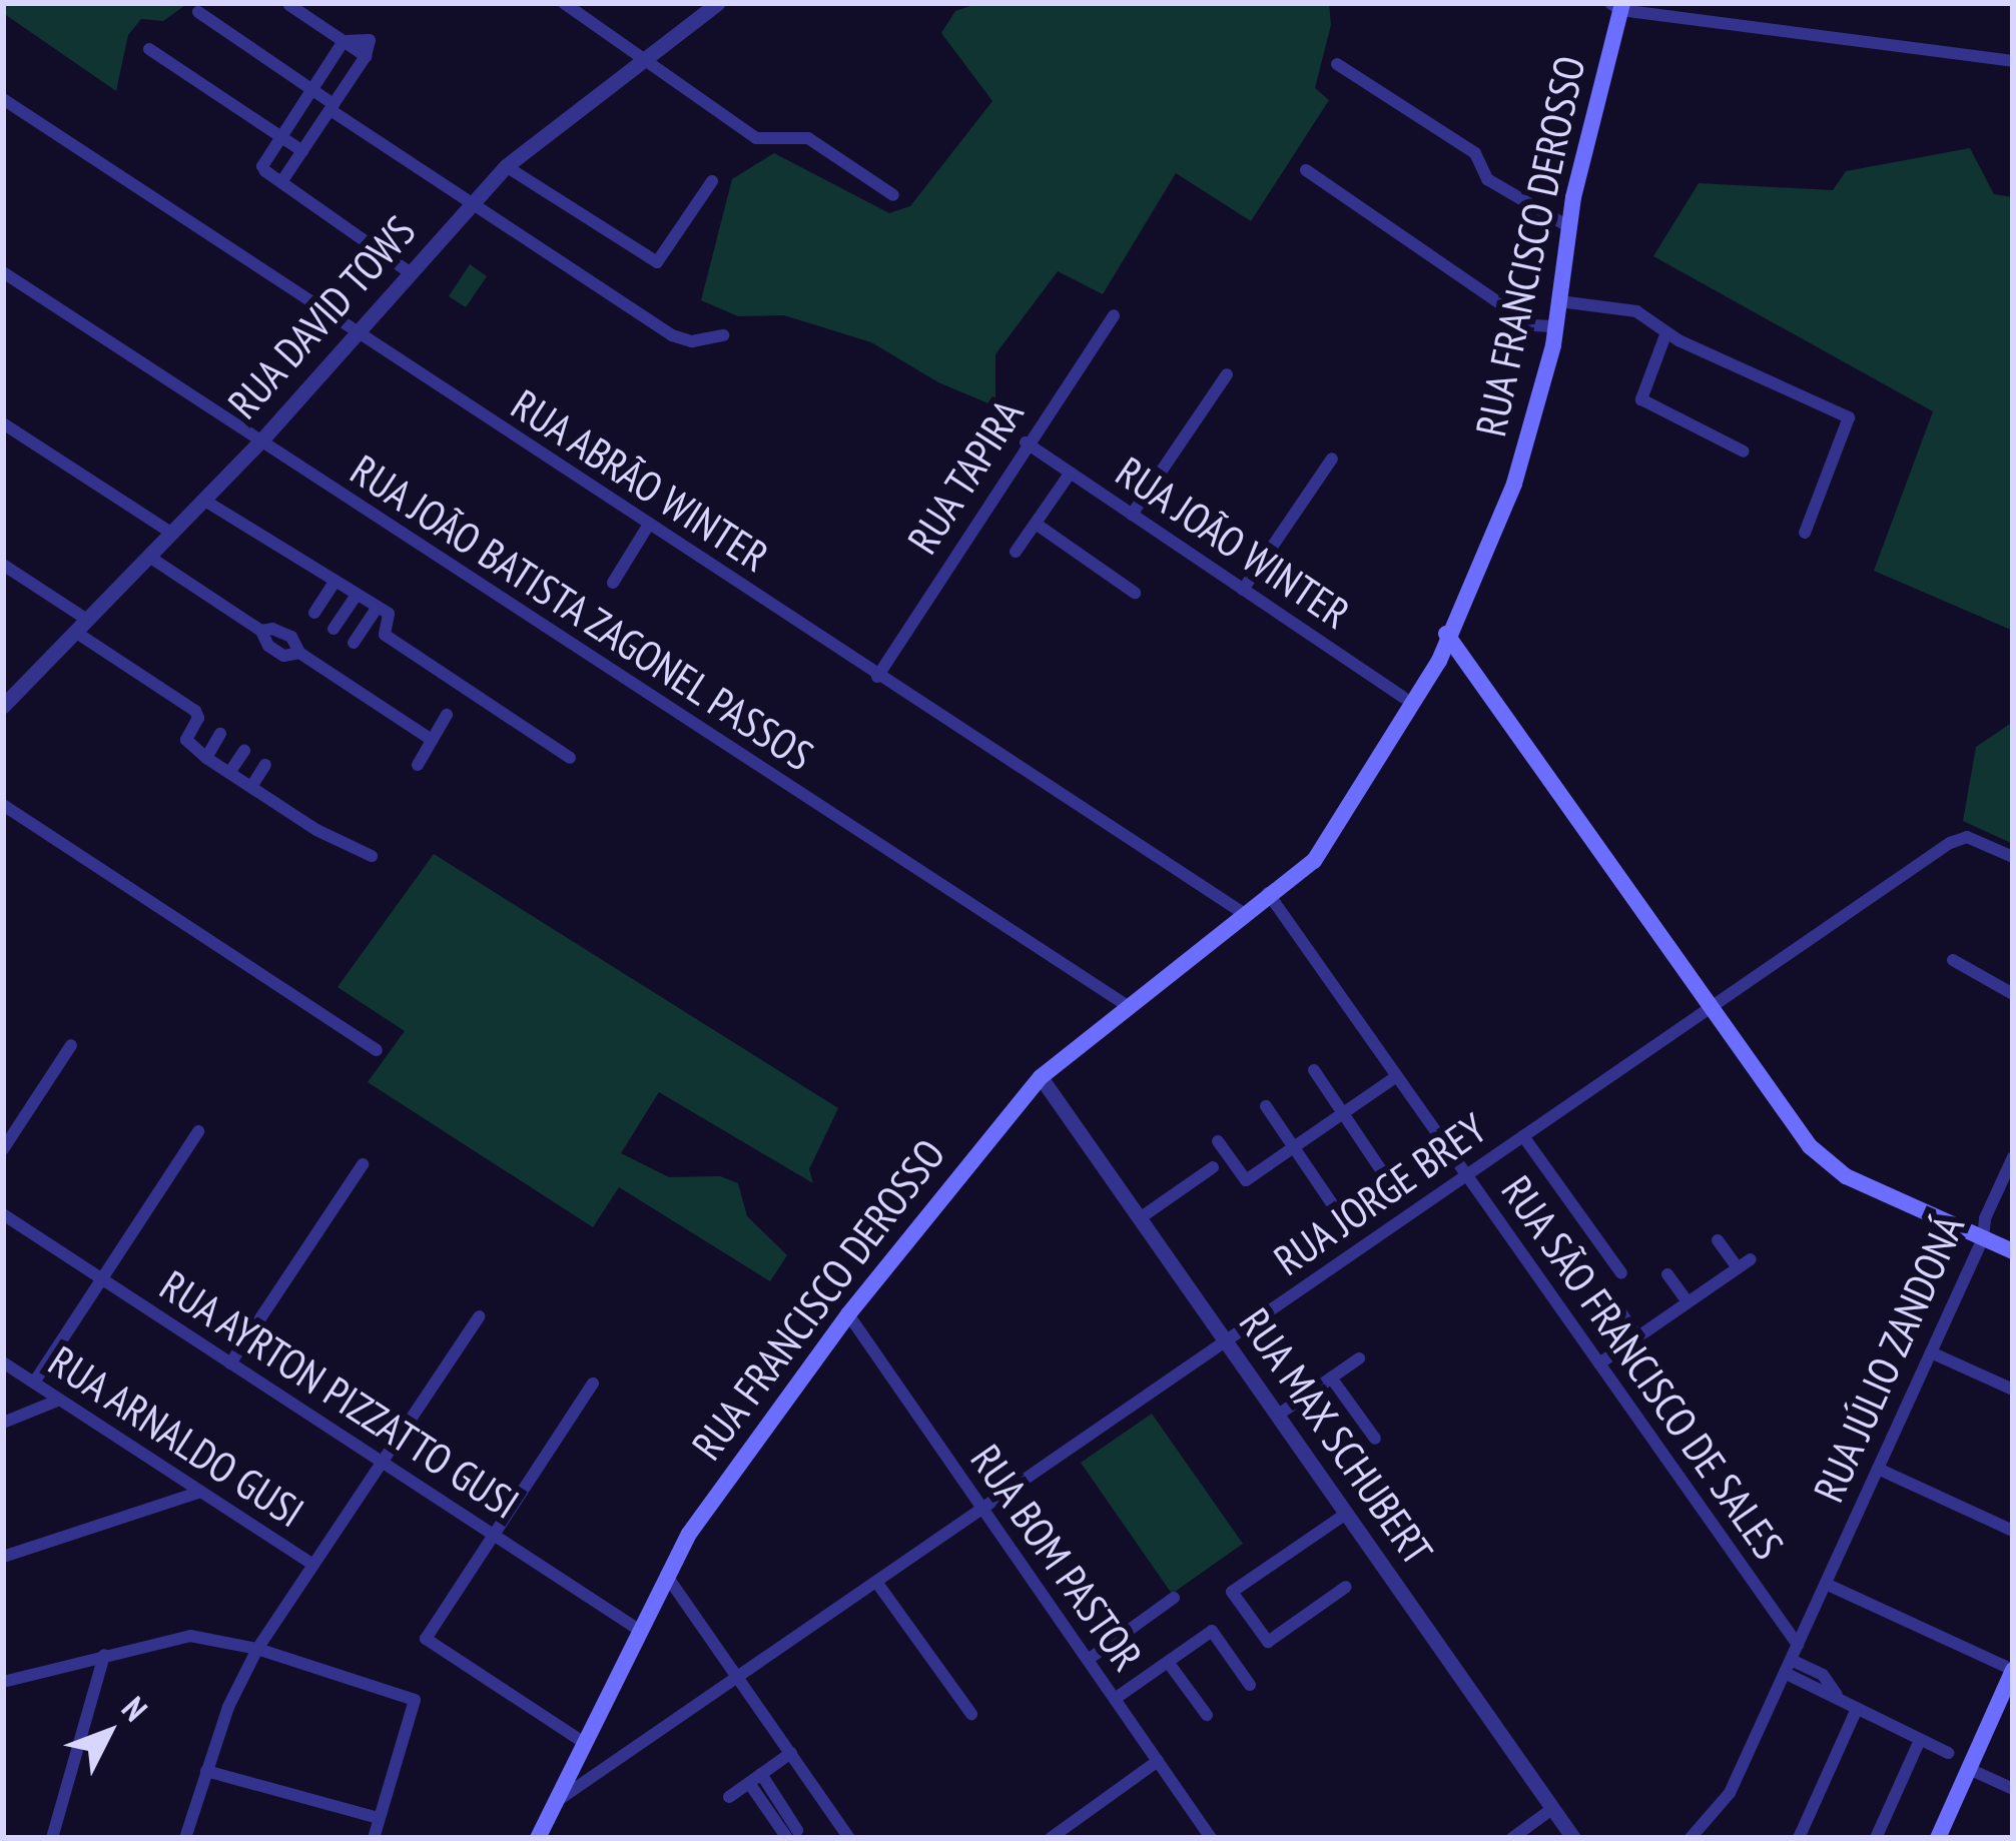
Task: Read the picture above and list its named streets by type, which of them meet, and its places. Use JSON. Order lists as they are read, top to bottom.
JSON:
{
  "streets": {
    "main road": ["RUA FRANCISCO DEROSSO"],
    "street": [
      "RUA DAVID TOWS",
      "RUA TAPIRA",
      "RUA ABRÃO WINTER",
      "RUA JOÃO WINTER",
      "RUA JOÃO BATISTA ZAGONEL PASSOS",
      "RUA JORGE BREY",
      "RUA JÚLIO ZANDONÁ",
      "RUA SÃO FRANCISCO DE SALES",
      "RUA AYRTON PIZZATTO GUSI",
      "RUA ARNALDO GUSI",
      "RUA MAX SCHUBERT",
      "RUA BOM PASTOR"
    ]
  },
  "crossings": [
    ["RUA FRANCISCO DEROSSO", "RUA ABRÃO WINTER"],
    ["RUA FRANCISCO DEROSSO", "RUA JOÃO WINTER"],
    ["RUA FRANCISCO DEROSSO", "RUA JOÃO BATISTA ZAGONEL PASSOS"],
    ["RUA FRANCISCO DEROSSO", "RUA JORGE BREY"],
    ["RUA FRANCISCO DEROSSO", "RUA SÃO FRANCISCO DE SALES"],
    ["RUA FRANCISCO DEROSSO", "RUA AYRTON PIZZATTO GUSI"],
    ["RUA FRANCISCO DEROSSO", "RUA MAX SCHUBERT"],
    ["RUA FRANCISCO DEROSSO", "RUA BOM PASTOR"],
    ["RUA DAVID TOWS", "RUA ABRÃO WINTER"],
    ["RUA DAVID TOWS", "RUA JOÃO BATISTA ZAGONEL PASSOS"],
    ["RUA TAPIRA", "RUA ABRÃO WINTER"],
    ["RUA TAPIRA", "RUA JOÃO WINTER"],
    ["RUA JORGE BREY", "RUA SÃO FRANCISCO DE SALES"],
    ["RUA JORGE BREY", "RUA MAX SCHUBERT"],
    ["RUA JORGE BREY", "RUA BOM PASTOR"],
    ["RUA JÚLIO ZANDONÁ", "RUA SÃO FRANCISCO DE SALES"]
  ],
  "north": "top right"
}
